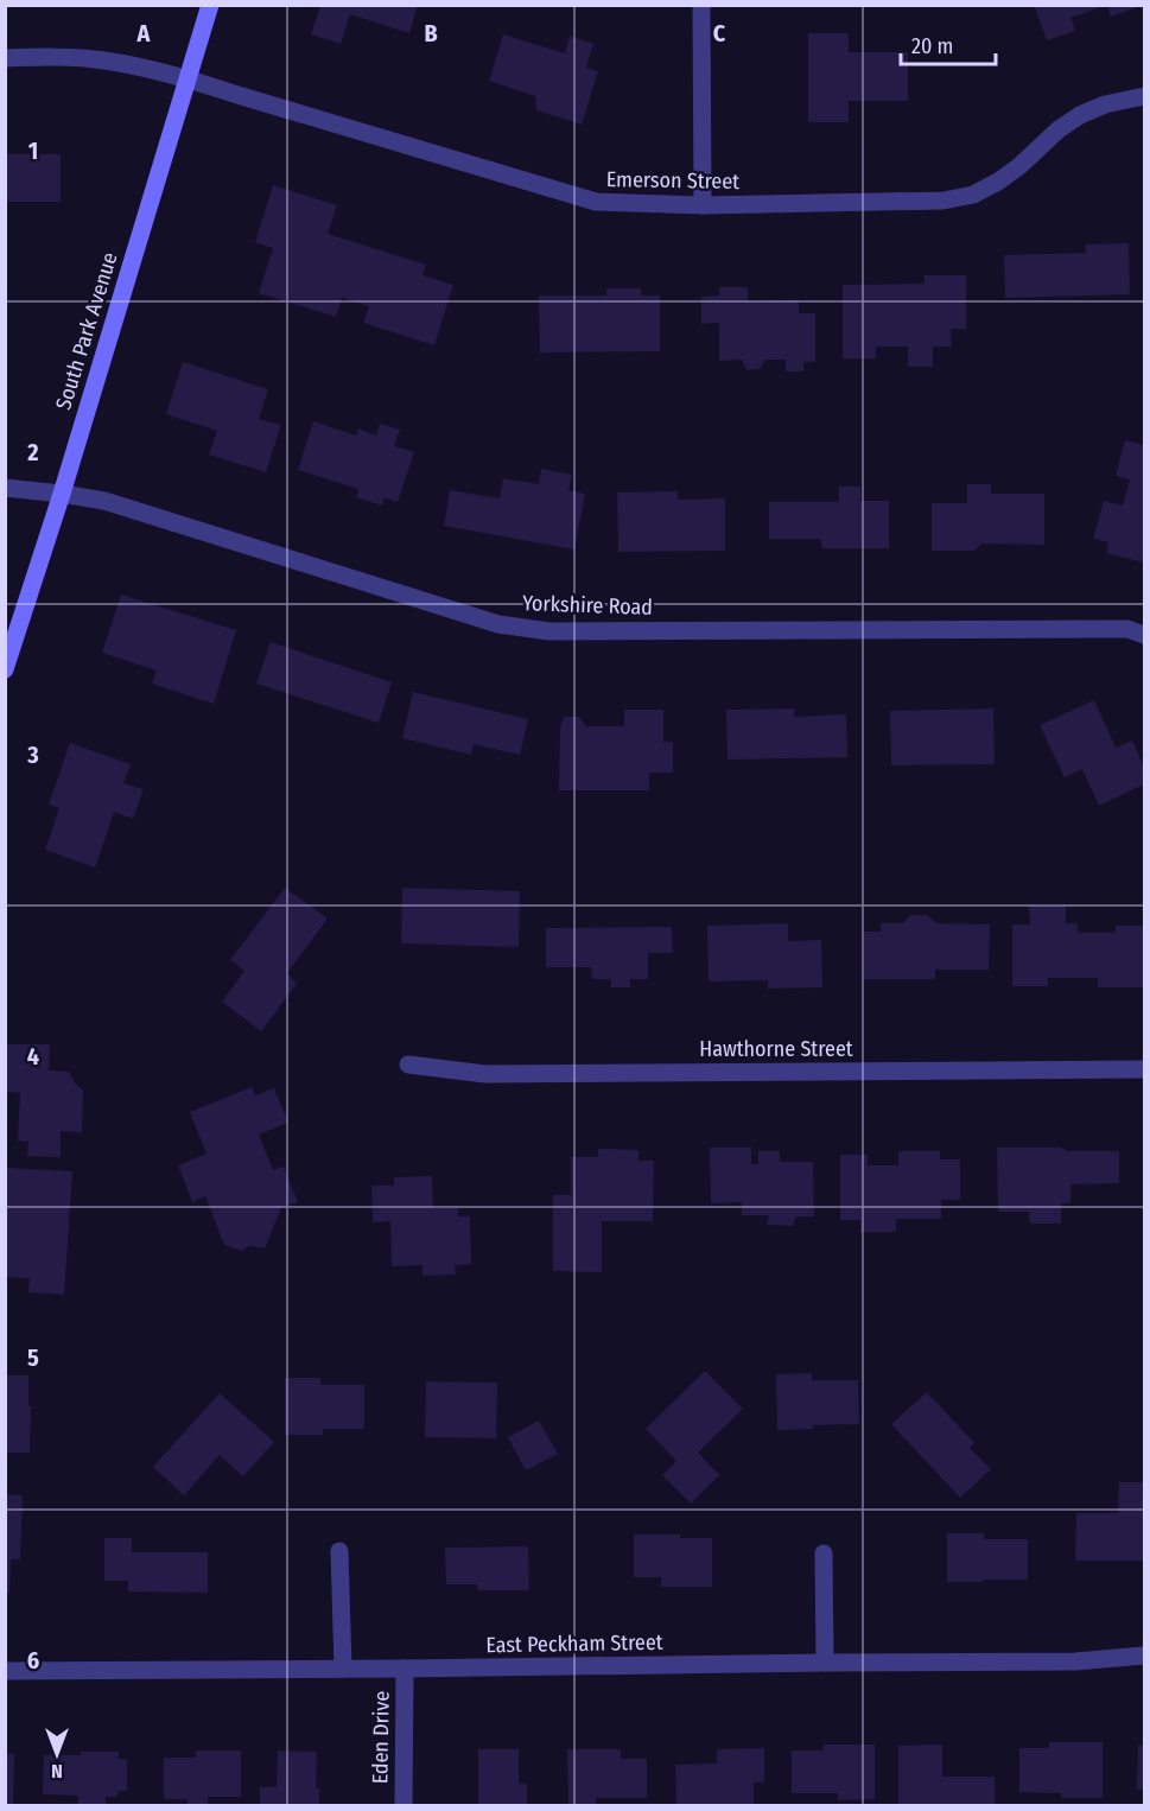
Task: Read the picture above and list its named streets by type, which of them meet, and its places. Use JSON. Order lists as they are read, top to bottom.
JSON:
{
  "streets": {
    "main road": ["South Park Avenue"],
    "street": [
      "Emerson Street",
      "Yorkshire Road",
      "Hawthorne Street",
      "East Peckham Street",
      "Eden Drive"
    ]
  },
  "crossings": [
    ["Emerson Street", "South Park Avenue"],
    ["South Park Avenue", "Yorkshire Road"],
    ["East Peckham Street", "Eden Drive"]
  ],
  "scale_bar": "20 m",
  "north": "bottom",
  "grid": {
    "columns": ["A", "B", "C"],
    "rows": [
      "1",
      "2",
      "3",
      "4",
      "5",
      "6"
    ]
  }
}
